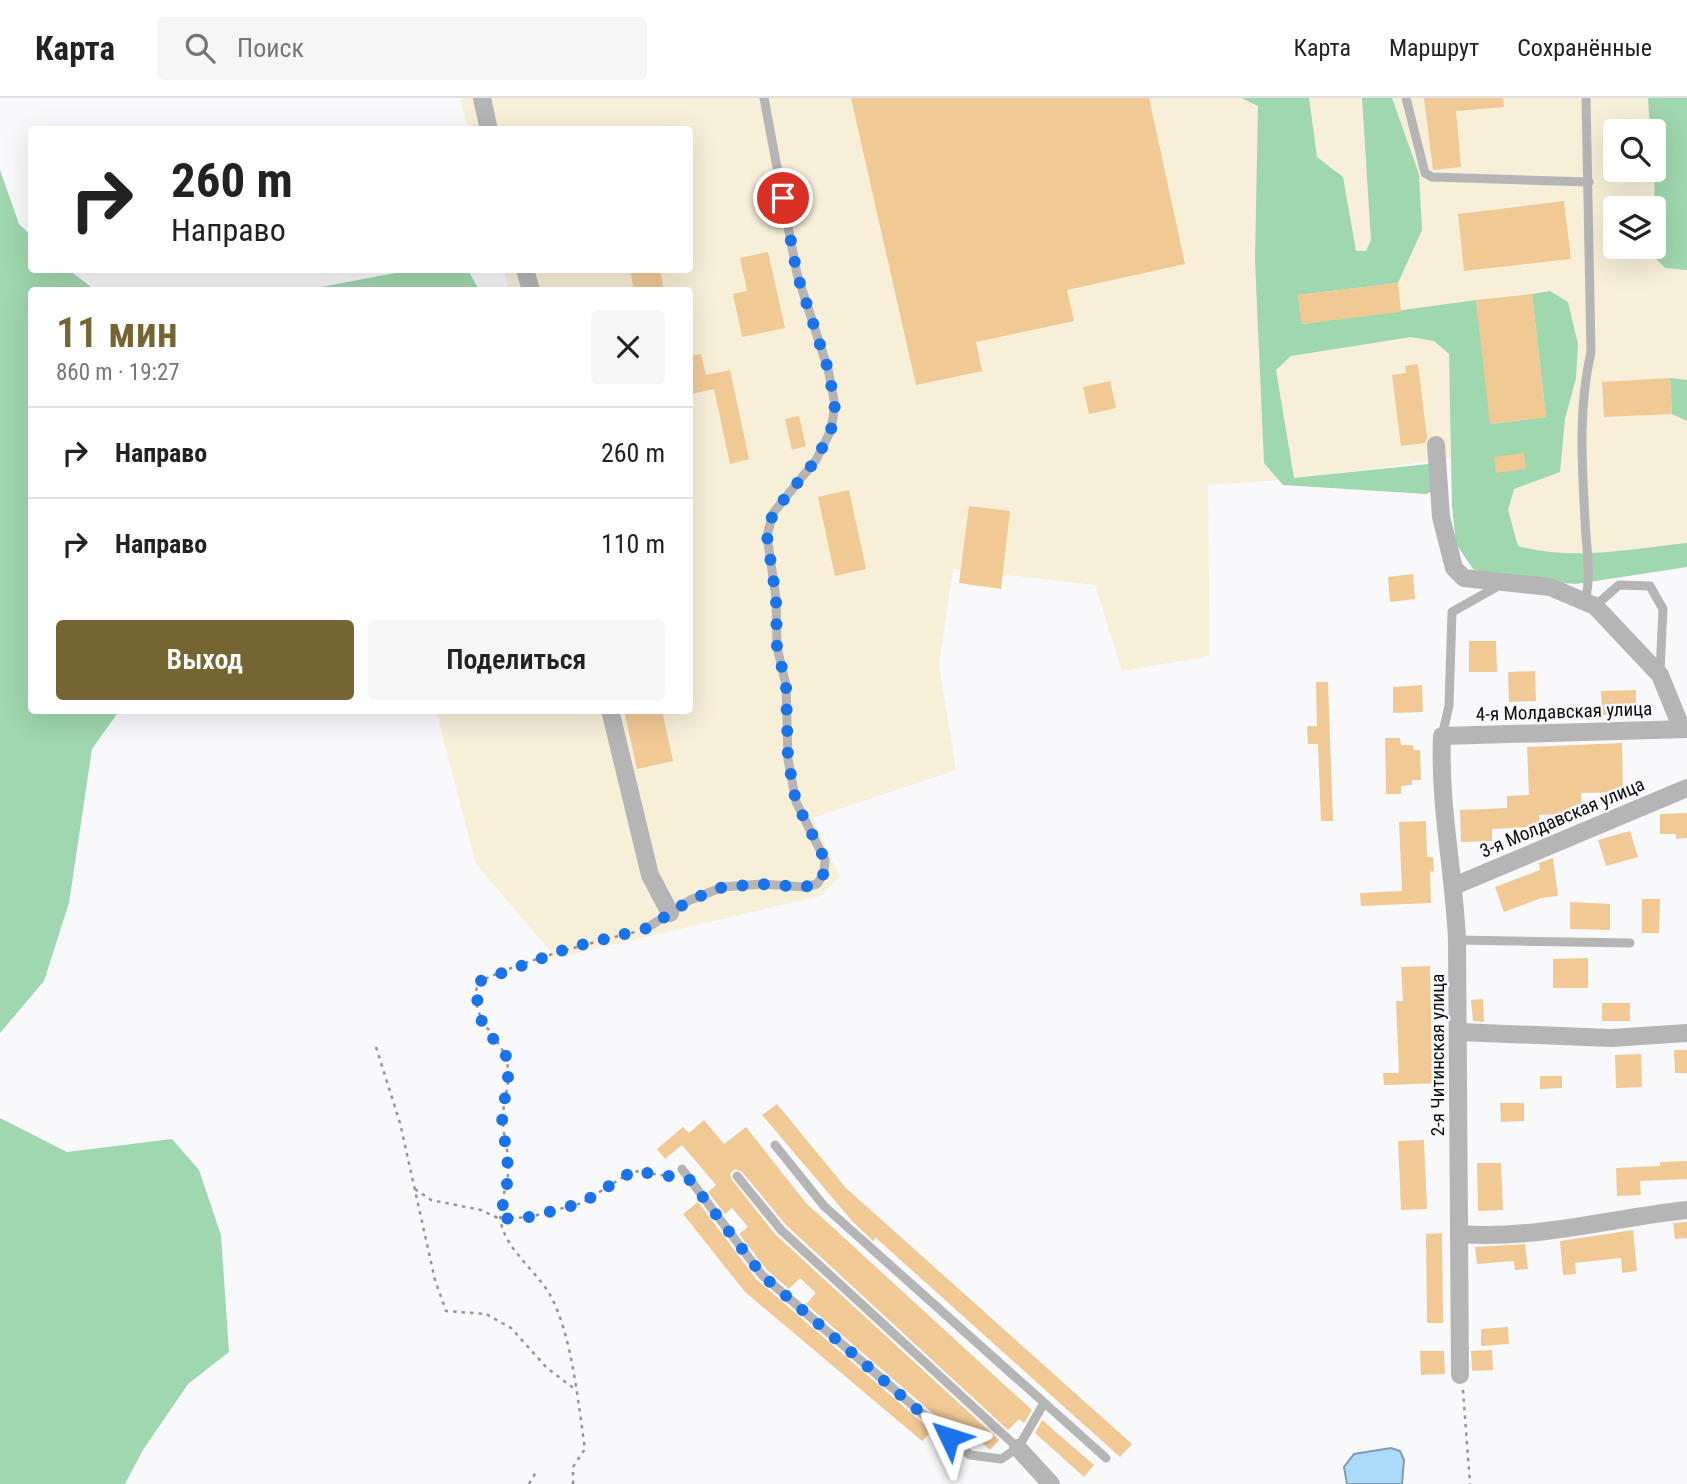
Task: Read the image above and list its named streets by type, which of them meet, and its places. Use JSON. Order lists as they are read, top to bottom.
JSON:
{
  "streets": {
    "street": ["4-я Молдавская улица", "3-я Молдавская улица", "2-я Читинская улица"]
  },
  "crossings": [
    ["4-я Молдавская улица", "2-я Читинская улица"],
    ["3-я Молдавская улица", "2-я Читинская улица"]
  ],
  "page": {
    "header": "Карта",
    "search": "Поиск",
    "nav": ["Карта", "Маршрут", "Сохранённые"],
    "turn": ["260 m", "Направо"],
    "heading": ["11 мин", "860 m · 19:27"],
    "list": [
      {
        "name": "Направо",
        "value": "260 m"
      },
      {
        "name": "Направо",
        "value": "110 m"
      }
    ],
    "buttons": ["Выход", "Поделиться"]
  }
}
